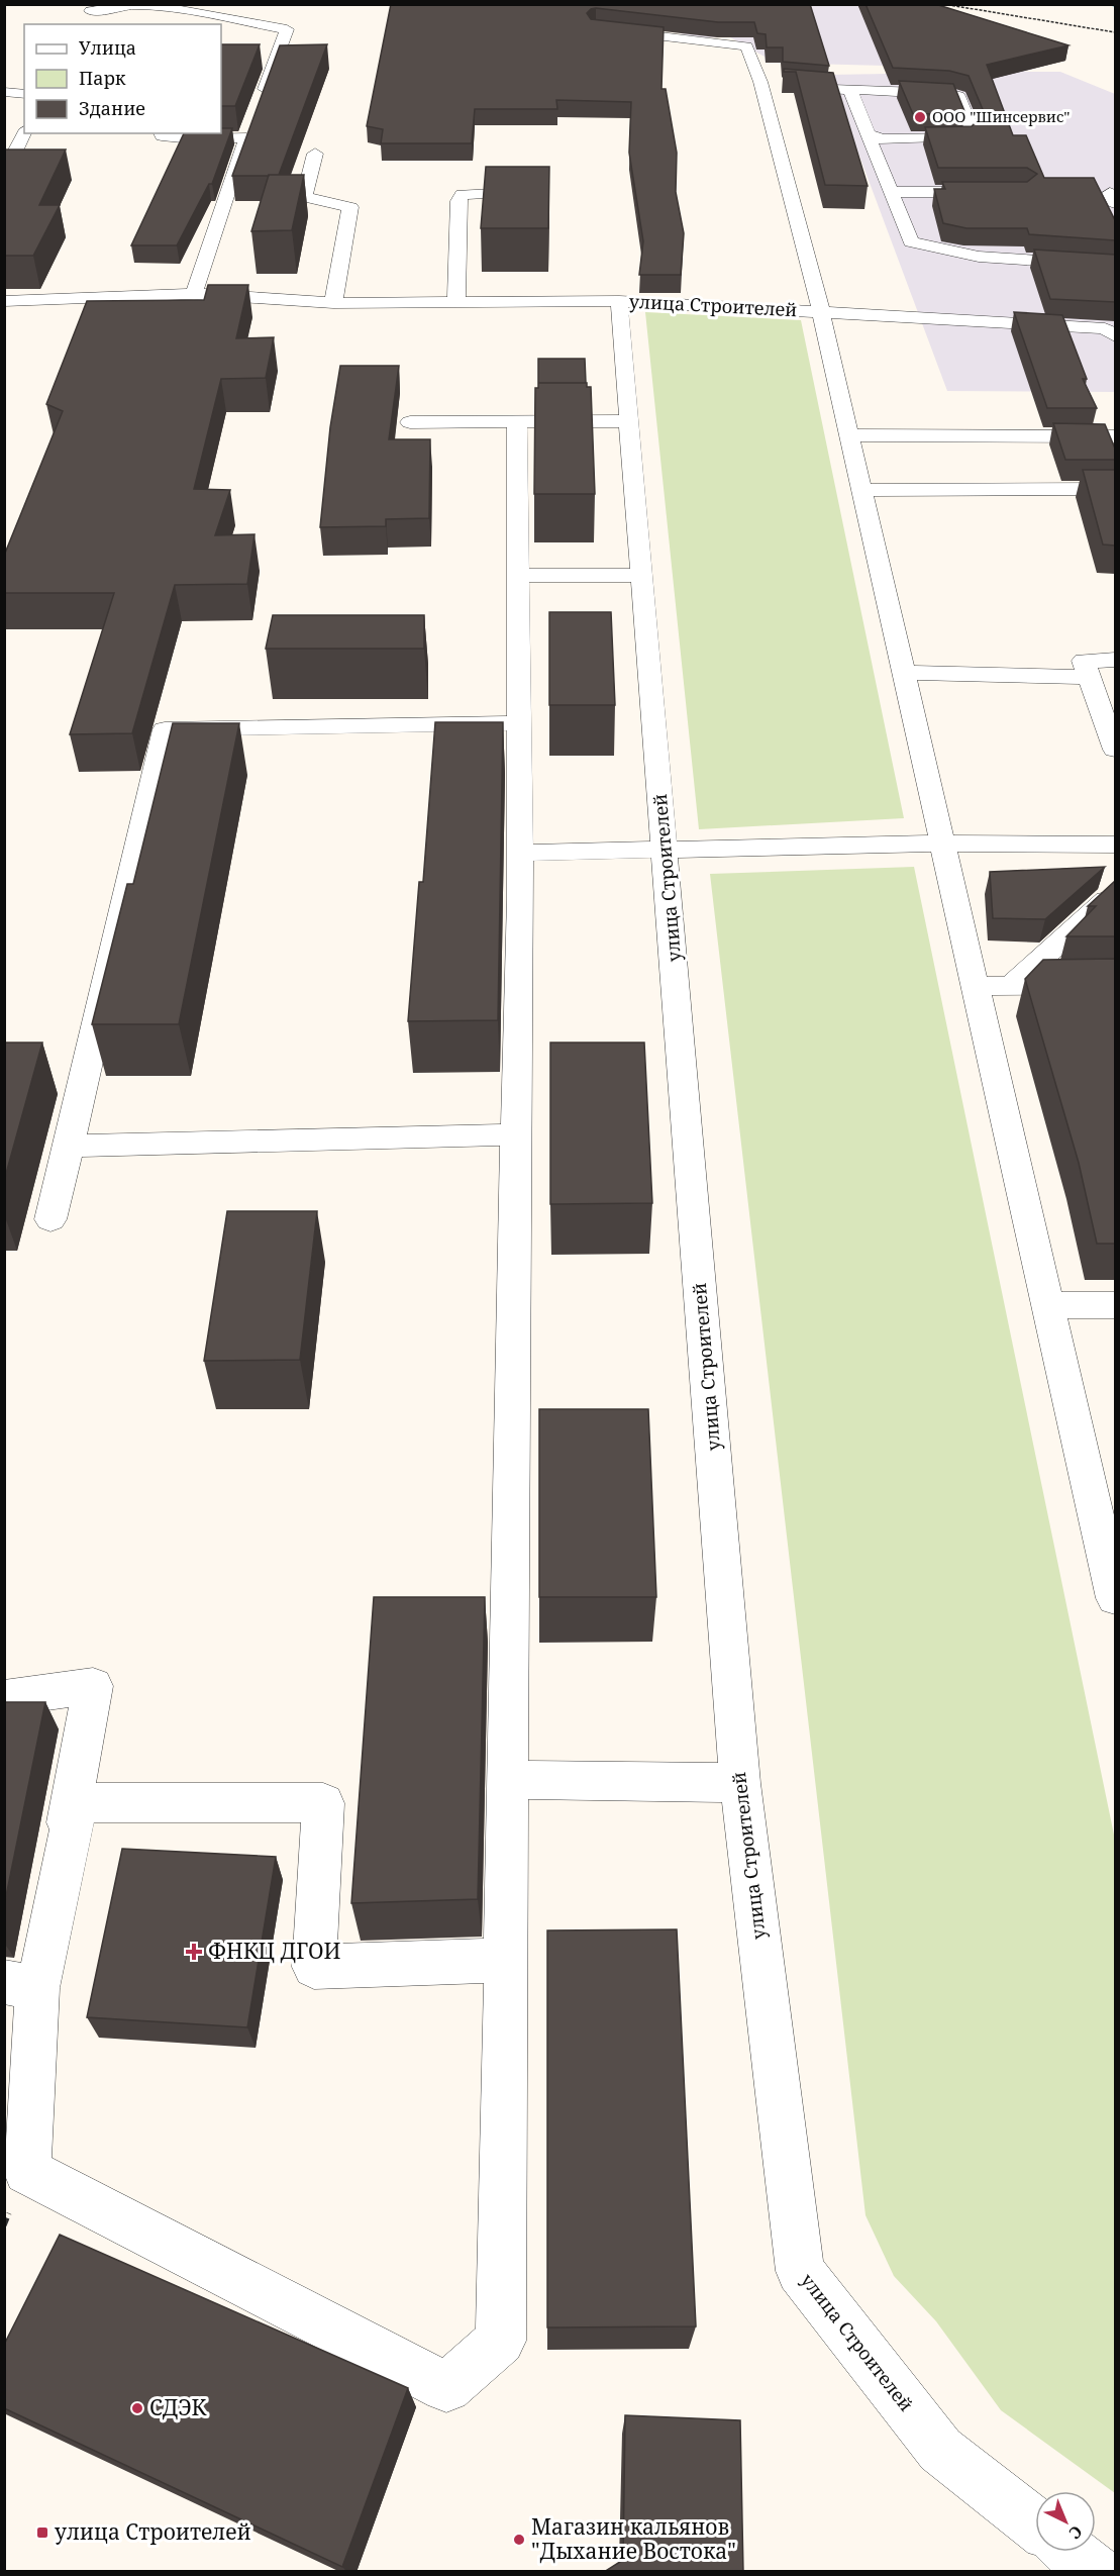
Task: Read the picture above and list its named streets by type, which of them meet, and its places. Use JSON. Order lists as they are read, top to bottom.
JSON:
{
  "streets": {
    "street": ["улица Строителей"]
  },
  "places": {
    "other": ["ООО \"Шинсервис\"", "СДЭК", "Магазин кальянов \"Дыхание Востока\""],
    "health": ["ФНКЦ ДГОИ"],
    "transit": ["улица Строителей"]
  },
  "legend": ["Улица", "Парк", "Здание"],
  "north": "bottom right"
}
